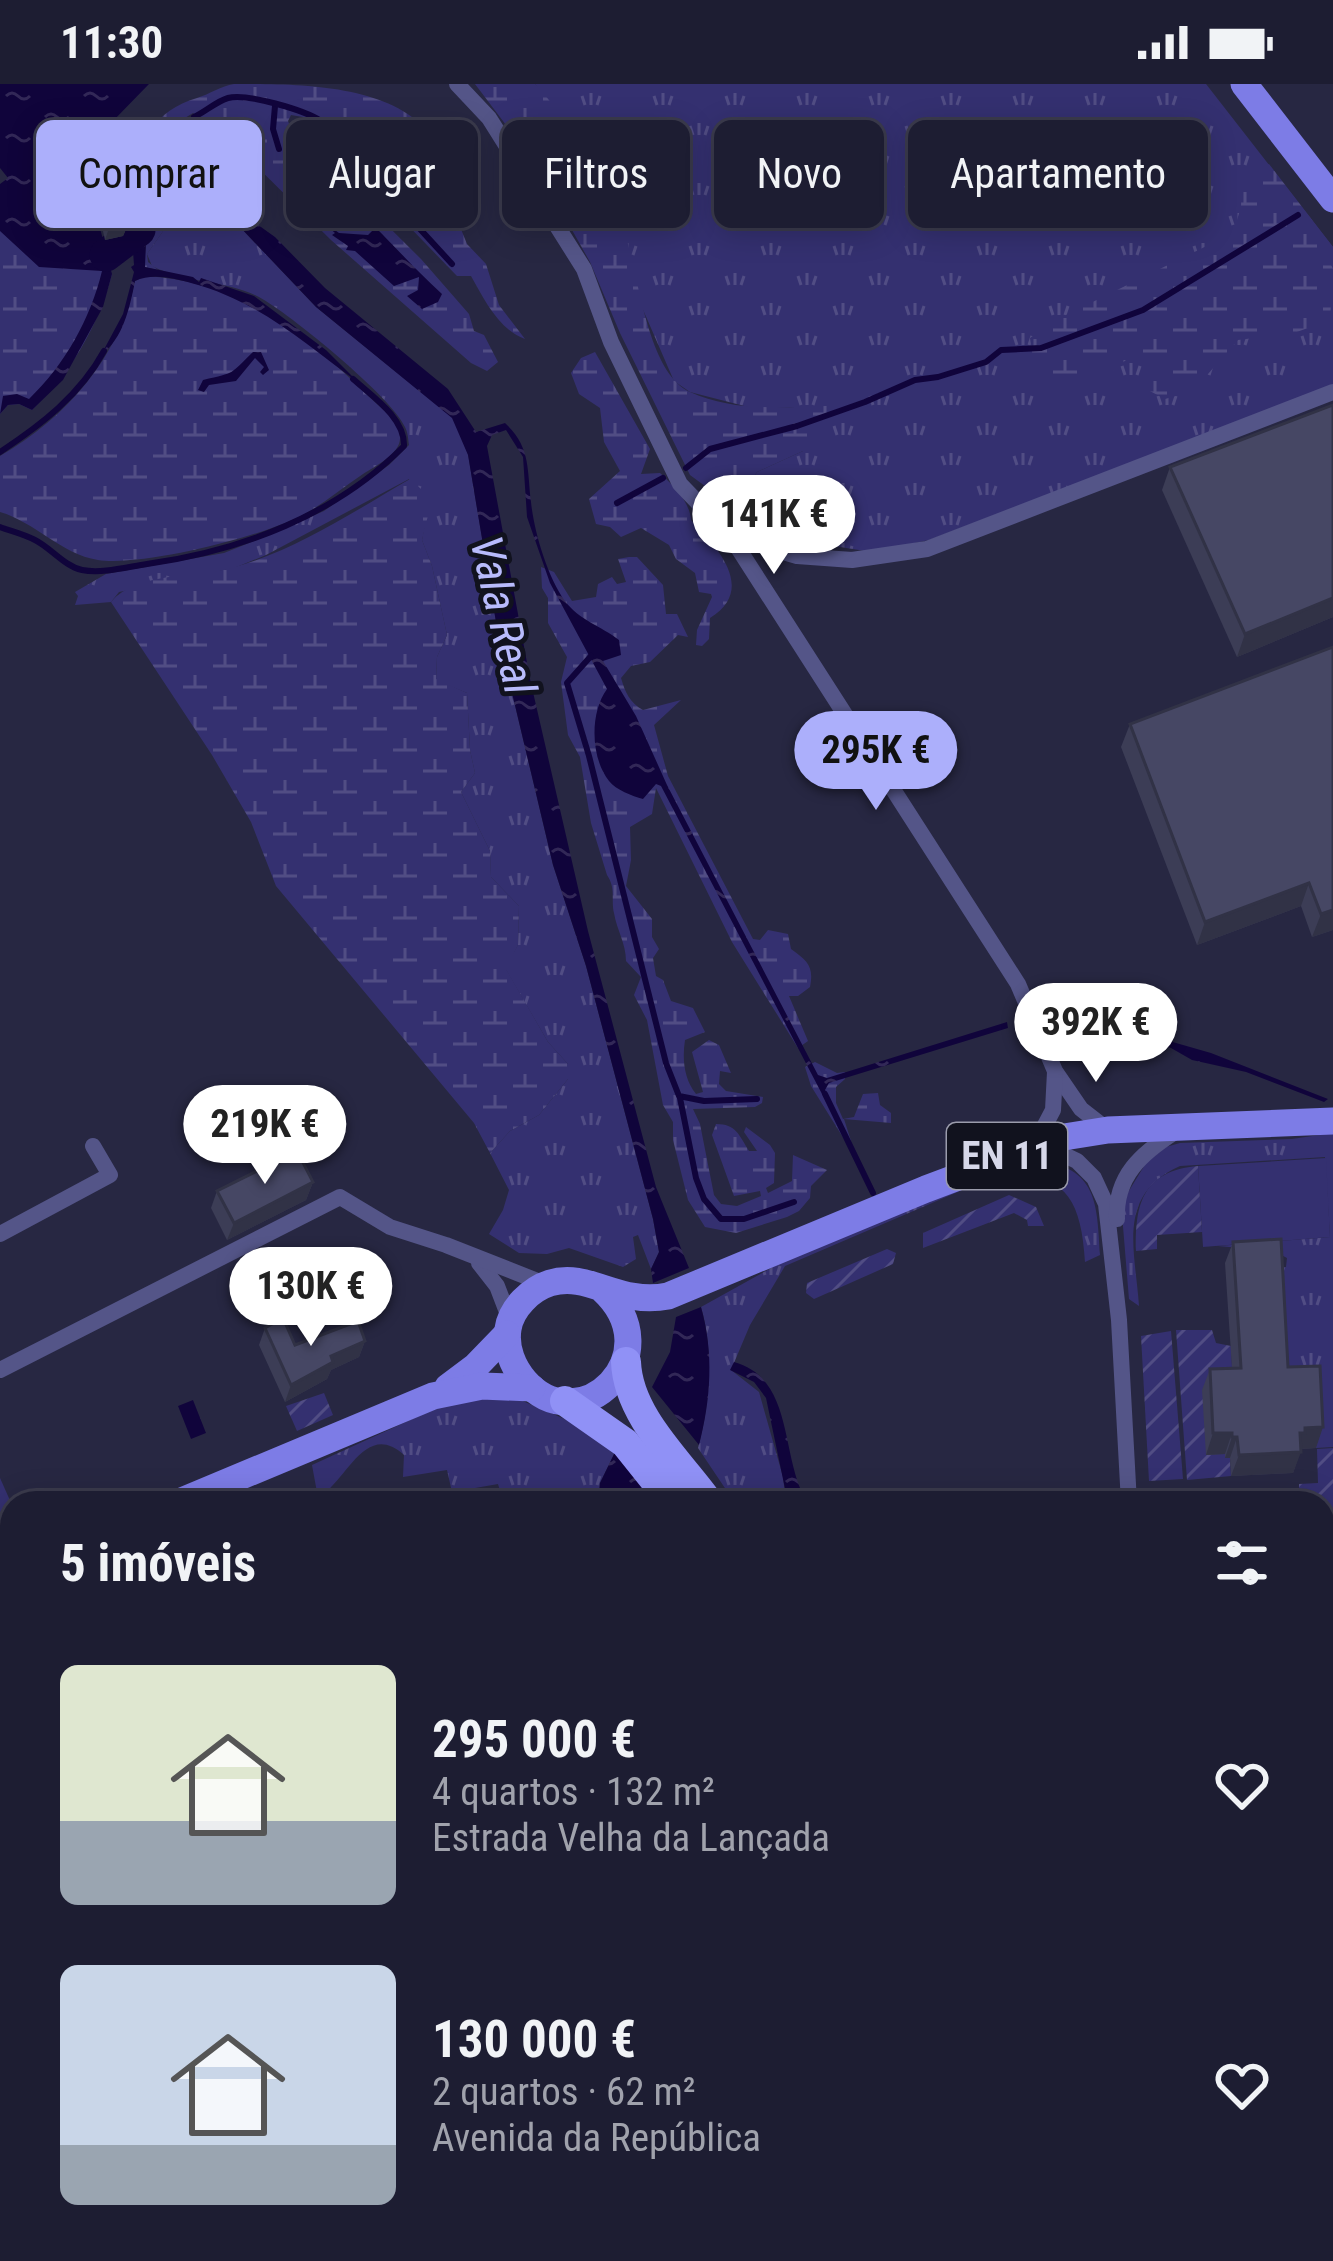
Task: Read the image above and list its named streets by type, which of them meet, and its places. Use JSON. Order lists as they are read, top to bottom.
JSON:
{
  "streets": {
    "main road": ["EN 11"]
  },
  "water": ["Vala Real"],
  "page": {
    "status": "11:30",
    "chip": [
      "Comprar",
      "Alugar",
      "Filtros",
      "Novo",
      "Apartamento"
    ],
    "price": [
      "141K €",
      "295K €",
      "392K €",
      "219K €",
      "130K €"
    ],
    "heading": "5 imóveis",
    "list": [
      {
        "name": "295 000 €",
        "note": "4 quartos · 132 m² · Estrada Velha da Lançada"
      },
      {
        "name": "130 000 €",
        "note": "2 quartos · 62 m² · Avenida da República"
      }
    ]
  }
}
